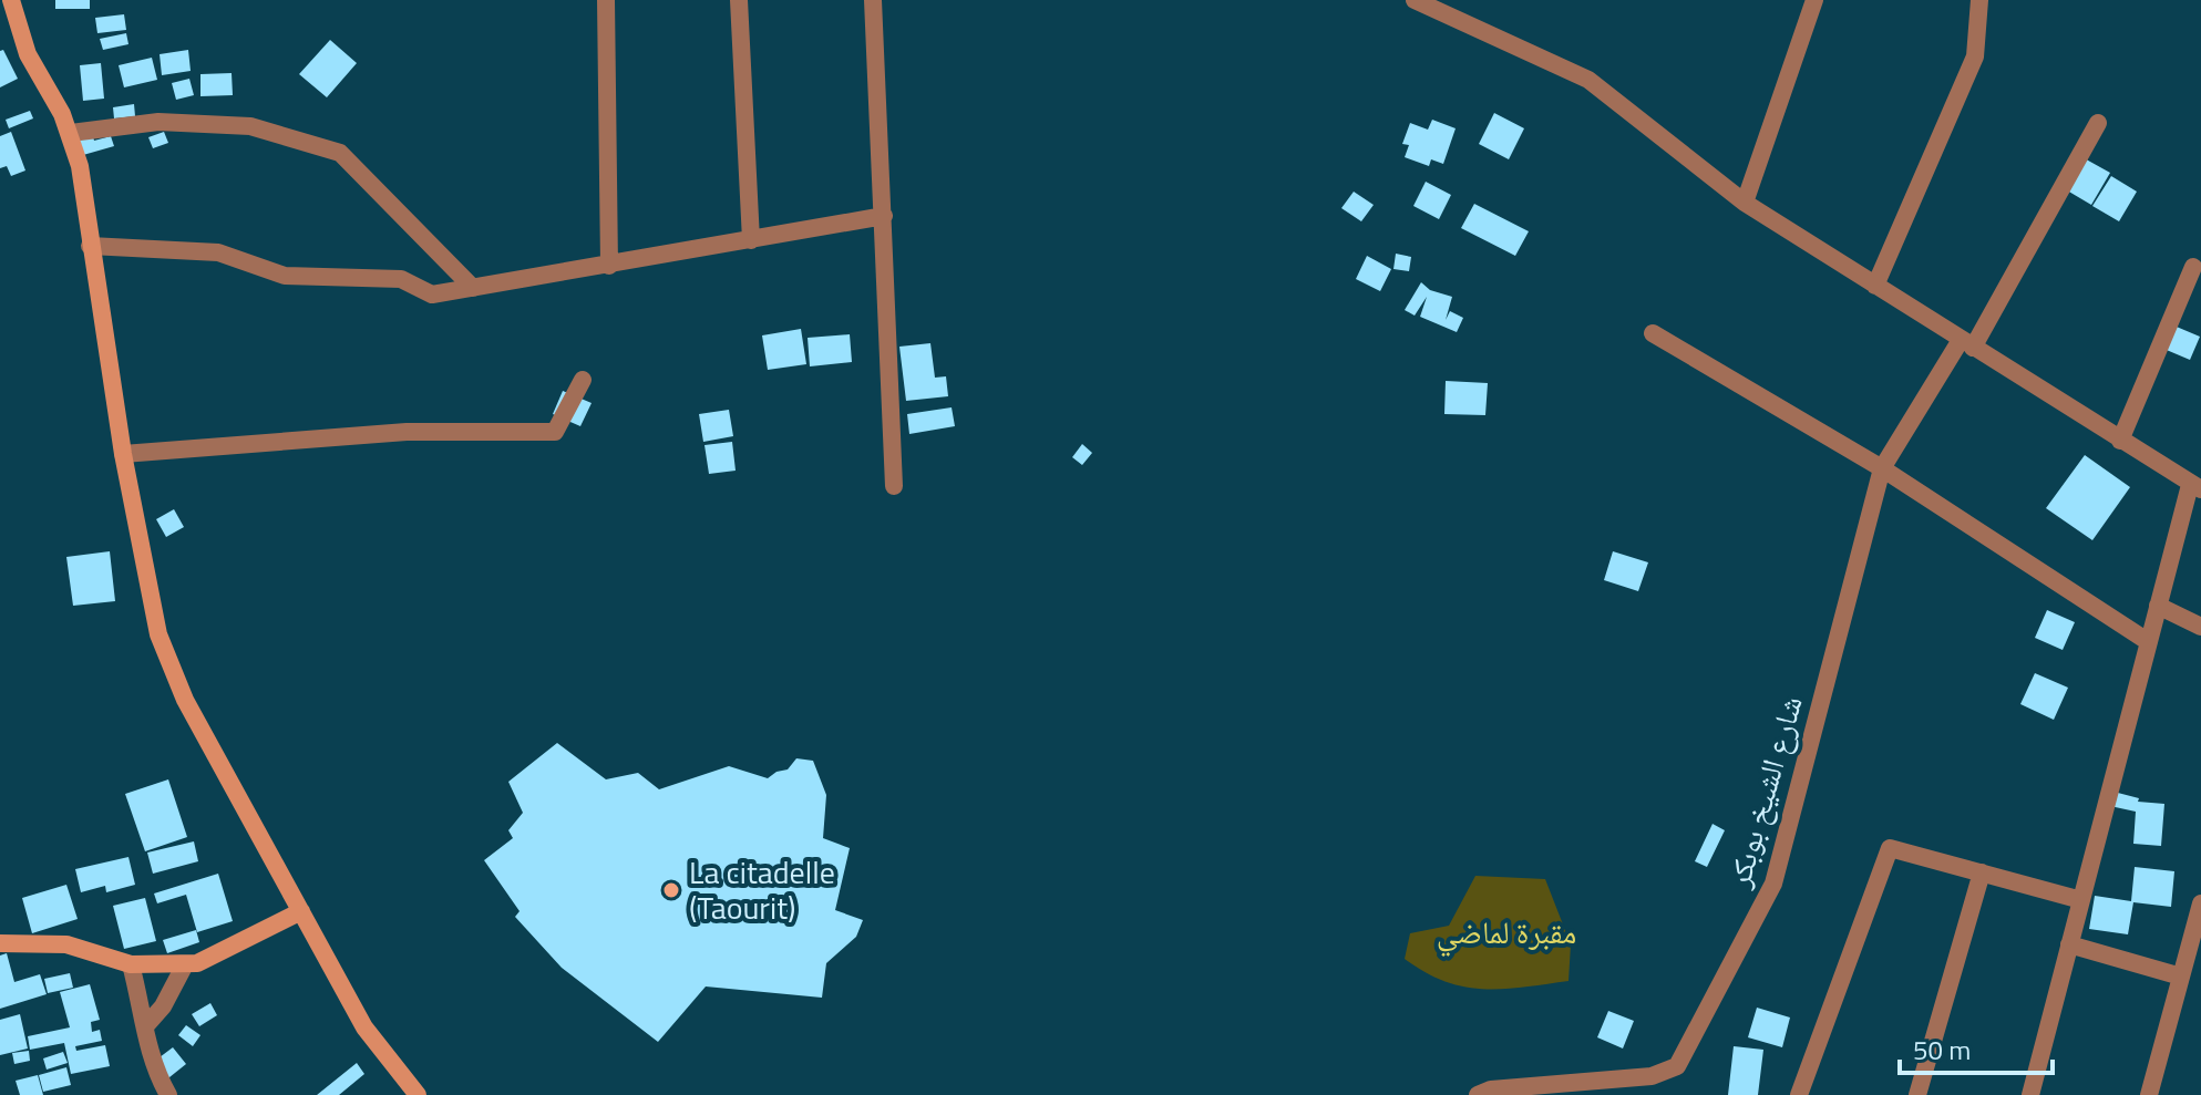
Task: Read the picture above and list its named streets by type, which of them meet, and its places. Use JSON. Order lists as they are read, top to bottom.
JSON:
{
  "streets": {
    "street": ["شارع الشيخ بوبكر"]
  },
  "parks": ["مقبرة لماضي"],
  "places": ["La citadelle (Taourit)"],
  "scale_bar": "50 m"
}
